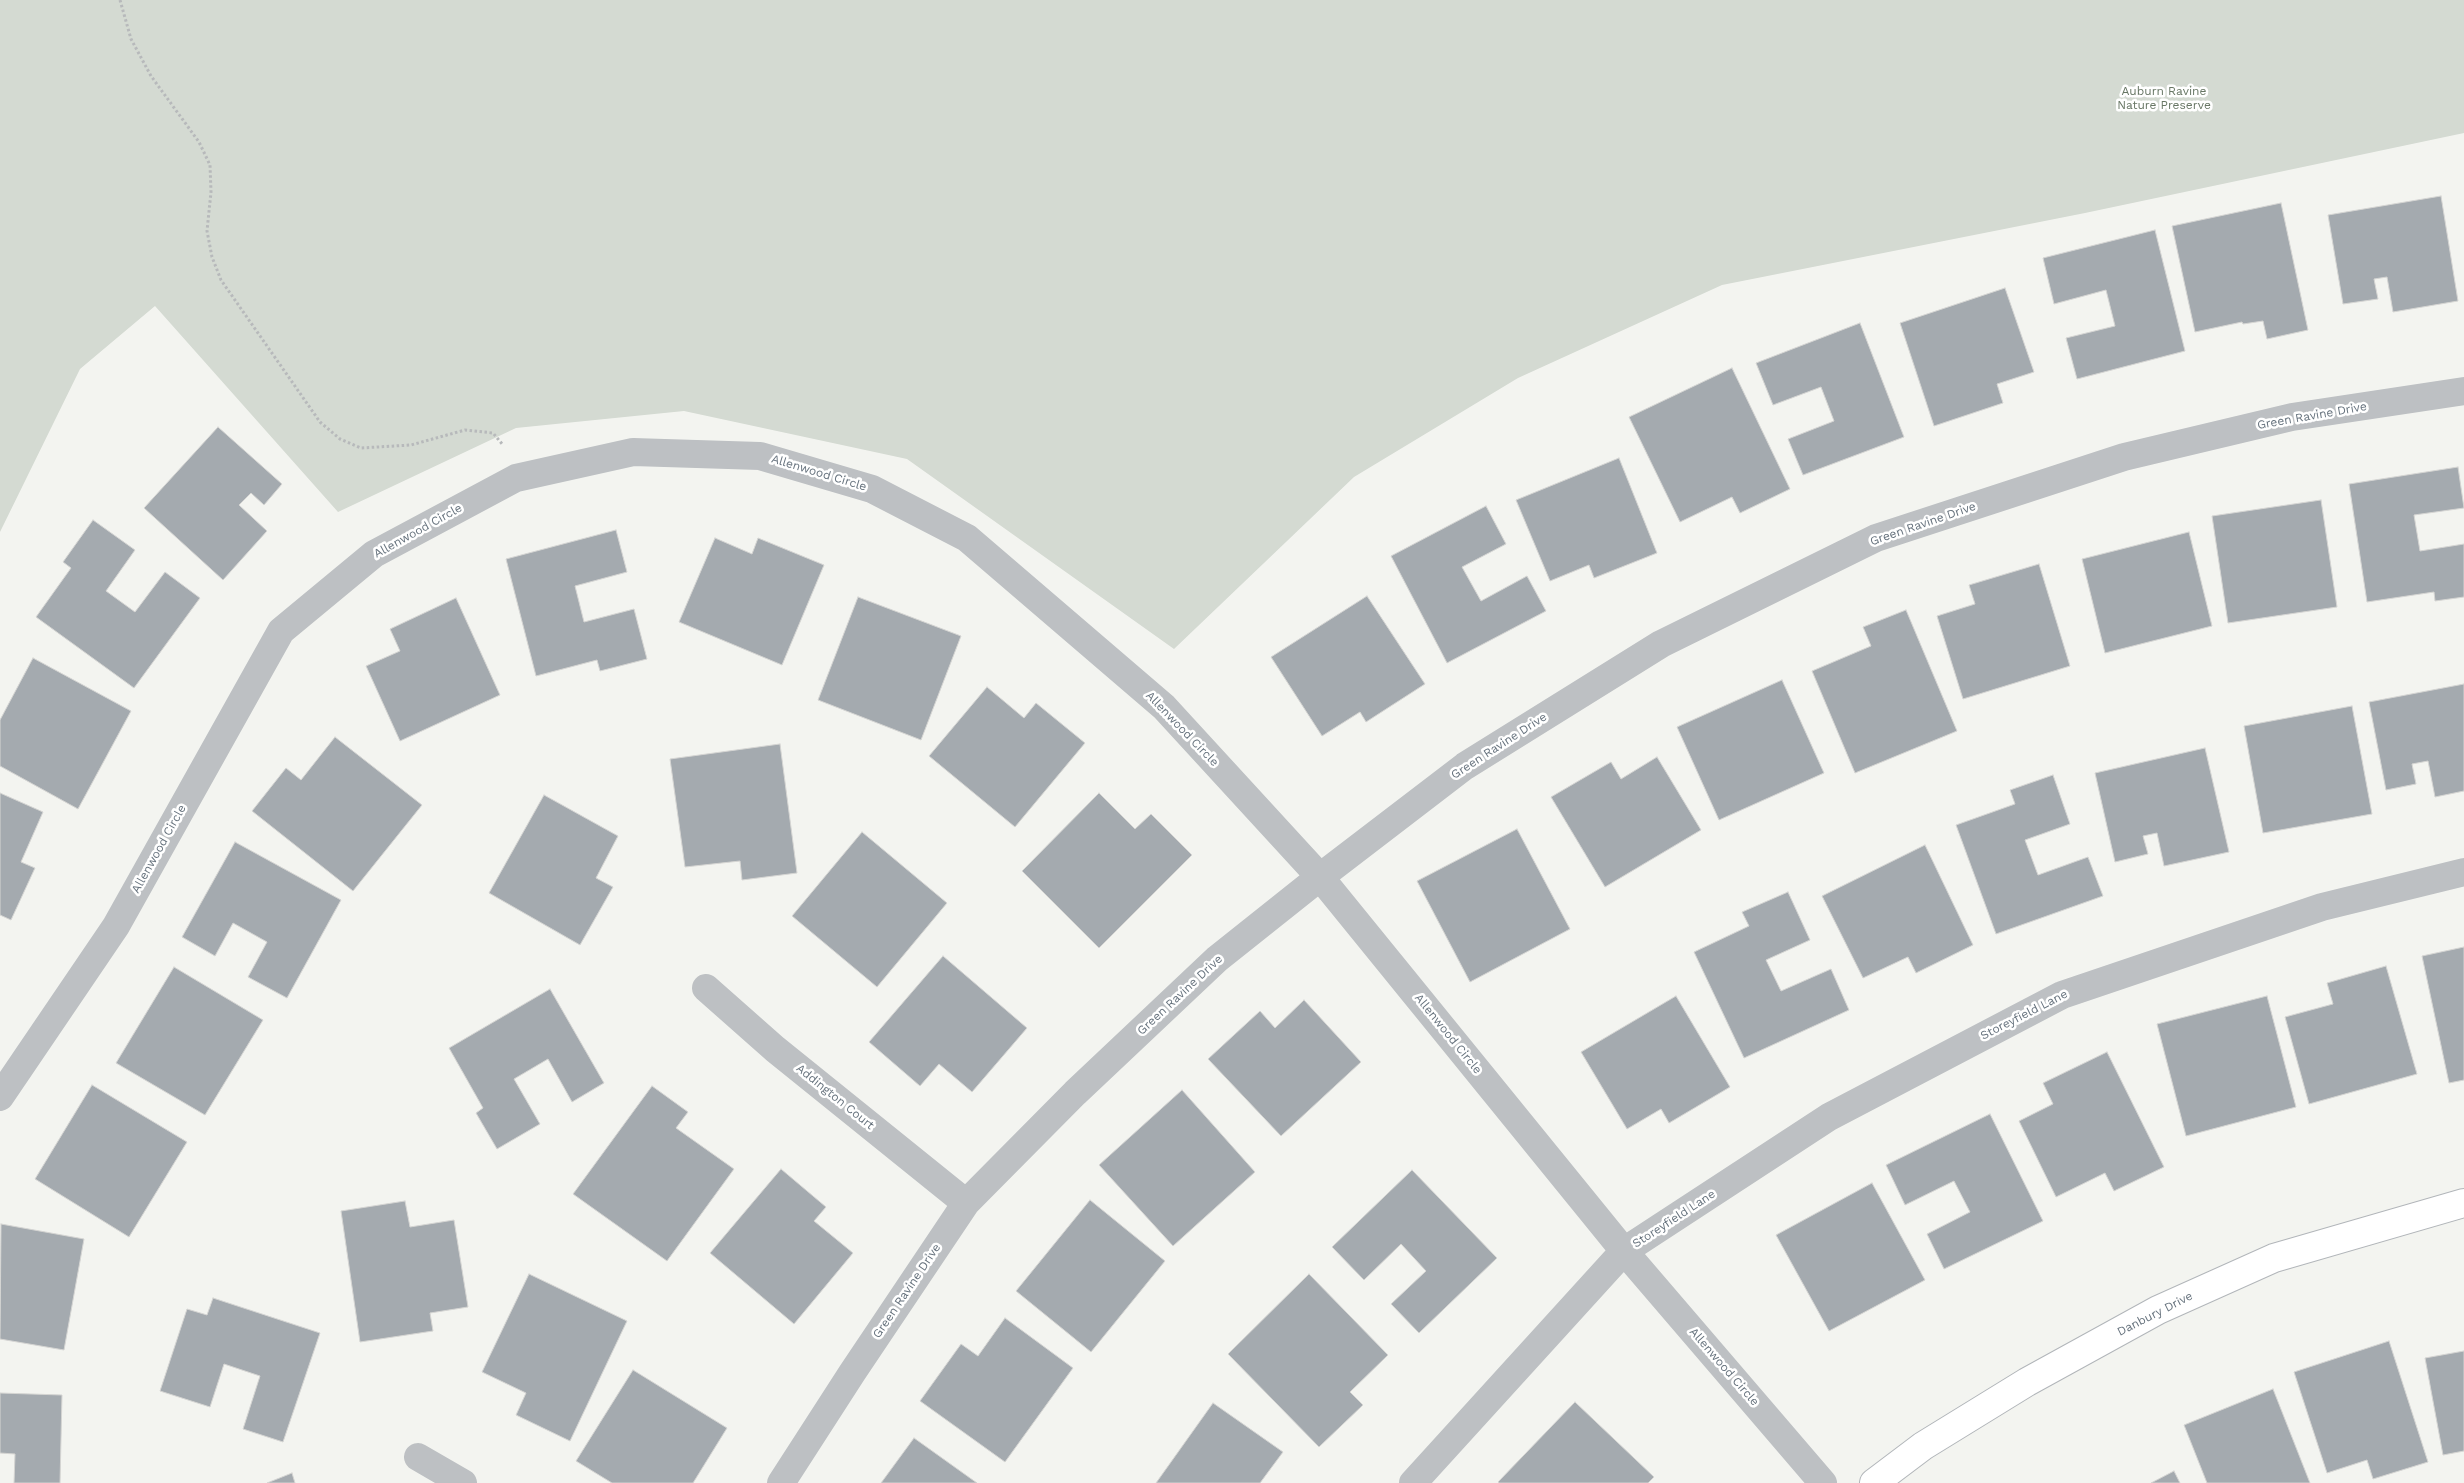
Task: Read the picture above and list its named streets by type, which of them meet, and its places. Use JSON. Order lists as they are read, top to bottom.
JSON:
{
  "streets": {
    "street": [
      "Green Ravine Drive",
      "Allenwood Circle",
      "Storeyfield Lane",
      "Addington Court",
      "Danbury Drive"
    ]
  },
  "crossings": [
    ["Green Ravine Drive", "Allenwood Circle"],
    ["Green Ravine Drive", "Addington Court"],
    ["Allenwood Circle", "Storeyfield Lane"]
  ],
  "parks": ["Auburn Ravine Nature Preserve"]
}
